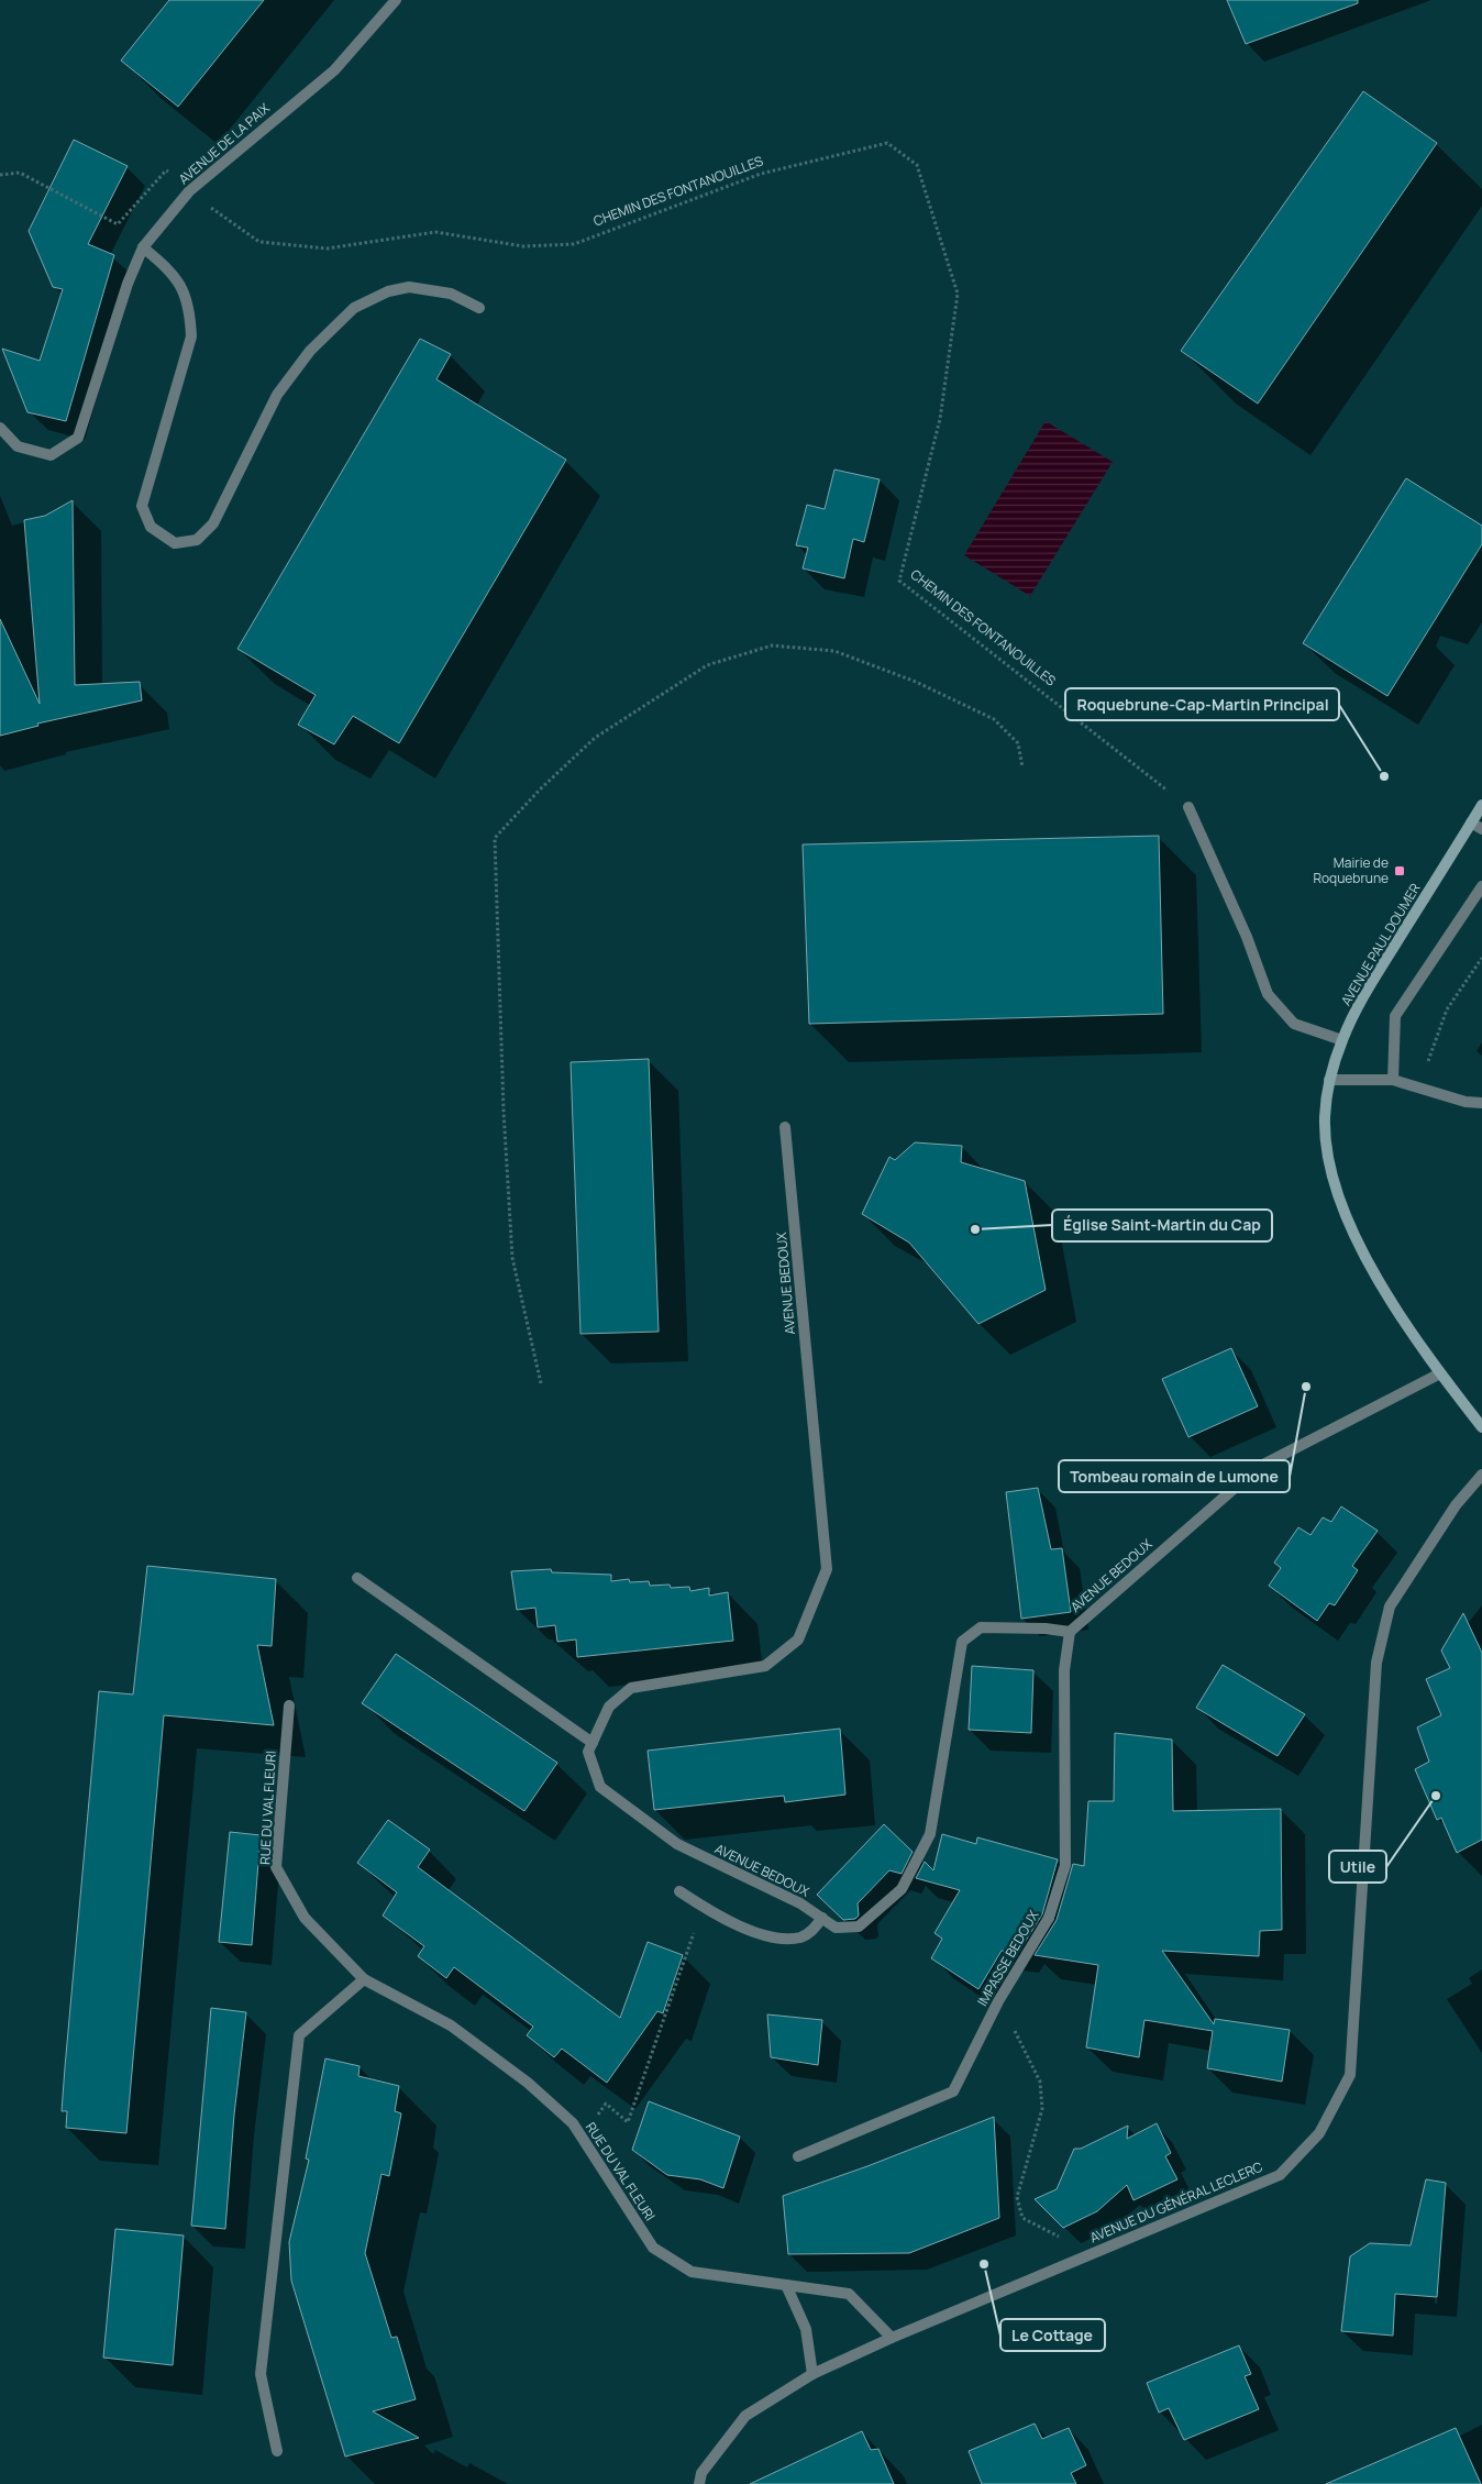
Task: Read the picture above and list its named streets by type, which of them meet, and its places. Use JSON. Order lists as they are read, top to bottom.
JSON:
{
  "streets": {
    "main road": ["AVENUE PAUL DOUMER"],
    "street": [
      "AVENUE DE LA PAIX",
      "AVENUE BEDOUX",
      "RUE DU VAL FLEURI",
      "IMPASSE BEDOUX",
      "AVENUE DU GÉNÉRAL LECLERC"
    ],
    "path": ["CHEMIN DES FONTANOUILLES"]
  },
  "crossings": [
    ["AVENUE PAUL DOUMER", "AVENUE BEDOUX"],
    ["AVENUE BEDOUX", "IMPASSE BEDOUX"],
    ["RUE DU VAL FLEURI", "AVENUE DU GÉNÉRAL LECLERC"]
  ],
  "places": {
    "other": [
      "Roquebrune-Cap-Martin Principal",
      "Église Saint-Martin du Cap",
      "Tombeau romain de Lumone",
      "Utile",
      "Le Cottage"
    ],
    "transit": ["Mairie de Roquebrune"]
  }
}
